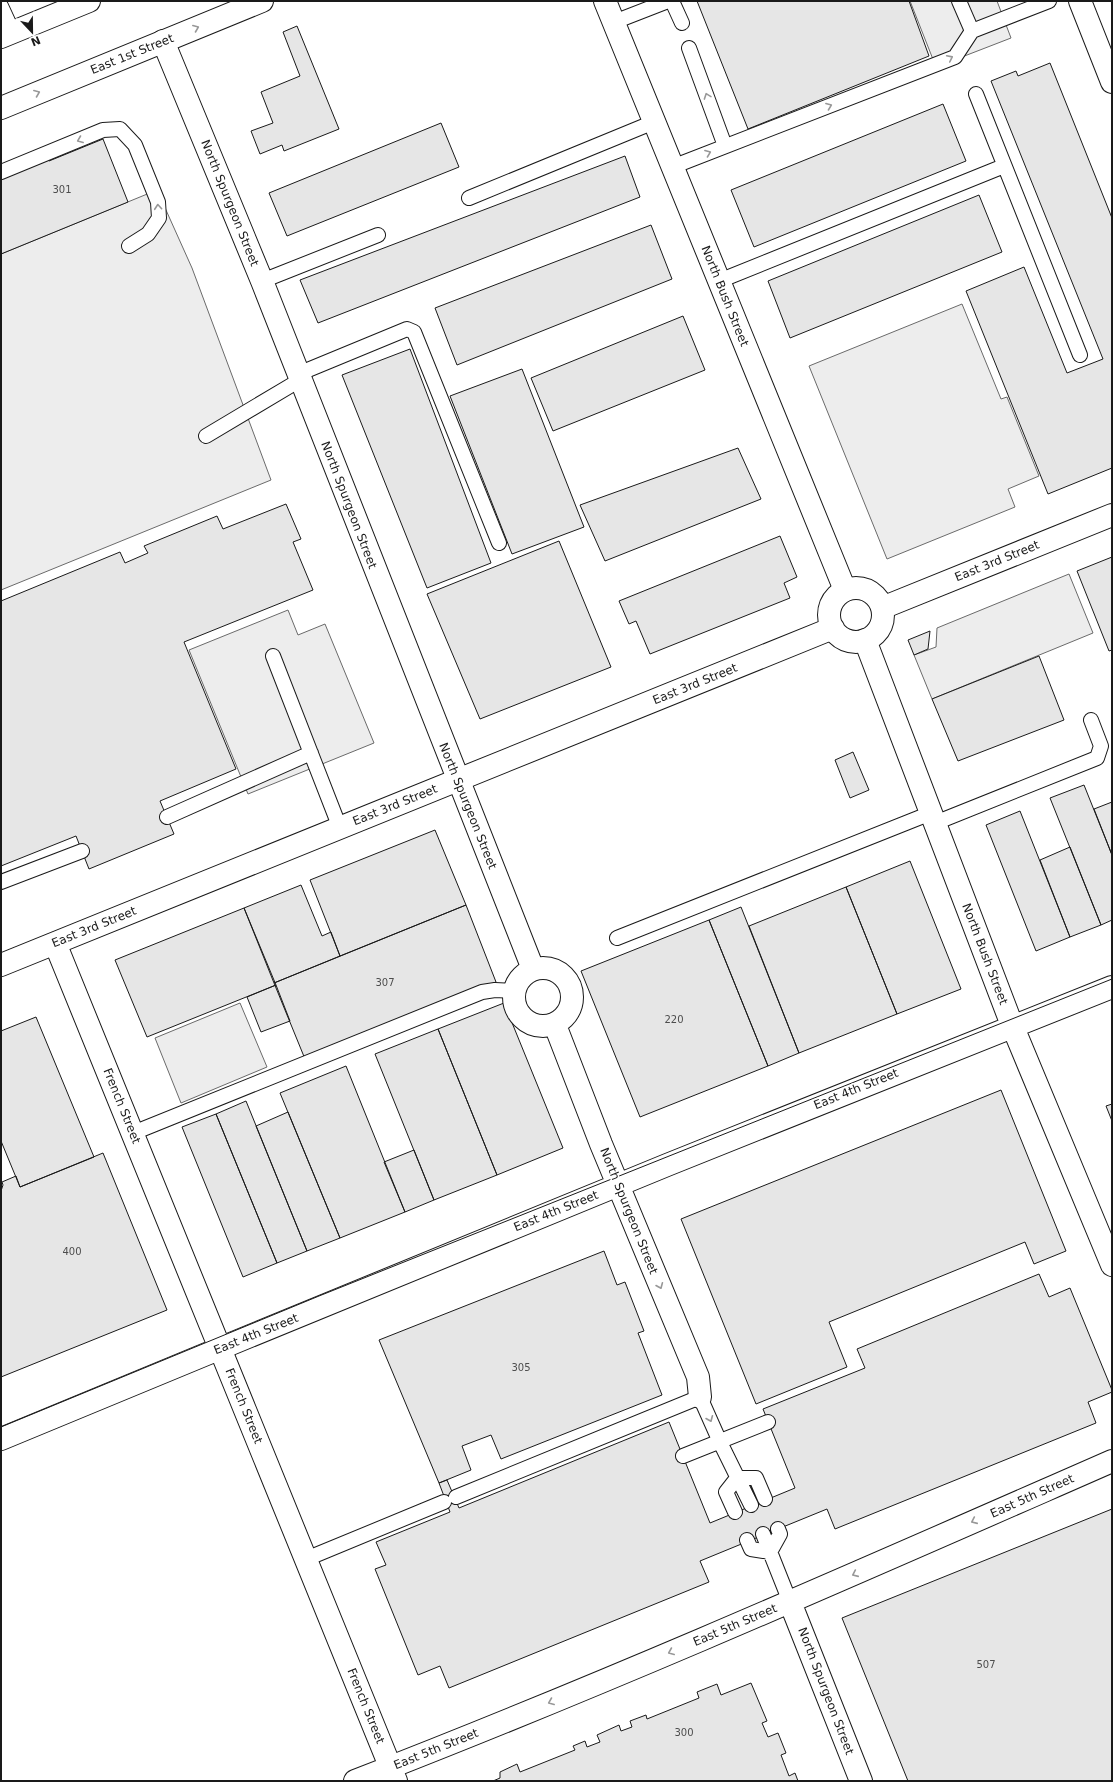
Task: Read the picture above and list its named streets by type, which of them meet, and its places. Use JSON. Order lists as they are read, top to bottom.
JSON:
{
  "streets": {
    "street": [
      "East 1st Street",
      "North Spurgeon Street",
      "North Bush Street",
      "East 3rd Street",
      "East 4th Street",
      "French Street",
      "East 5th Street"
    ]
  },
  "crossings": [
    ["East 1st Street", "North Spurgeon Street"],
    ["North Spurgeon Street", "East 3rd Street"],
    ["North Spurgeon Street", "East 4th Street"],
    ["North Spurgeon Street", "East 5th Street"],
    ["North Bush Street", "East 3rd Street"],
    ["North Bush Street", "East 4th Street"],
    ["East 3rd Street", "French Street"],
    ["East 4th Street", "French Street"],
    ["French Street", "East 5th Street"]
  ],
  "one_way": ["East 5th Street"],
  "house_numbers": [
    "301",
    "307",
    "220",
    "400",
    "305",
    "507",
    "300"
  ],
  "north": "bottom"
}
